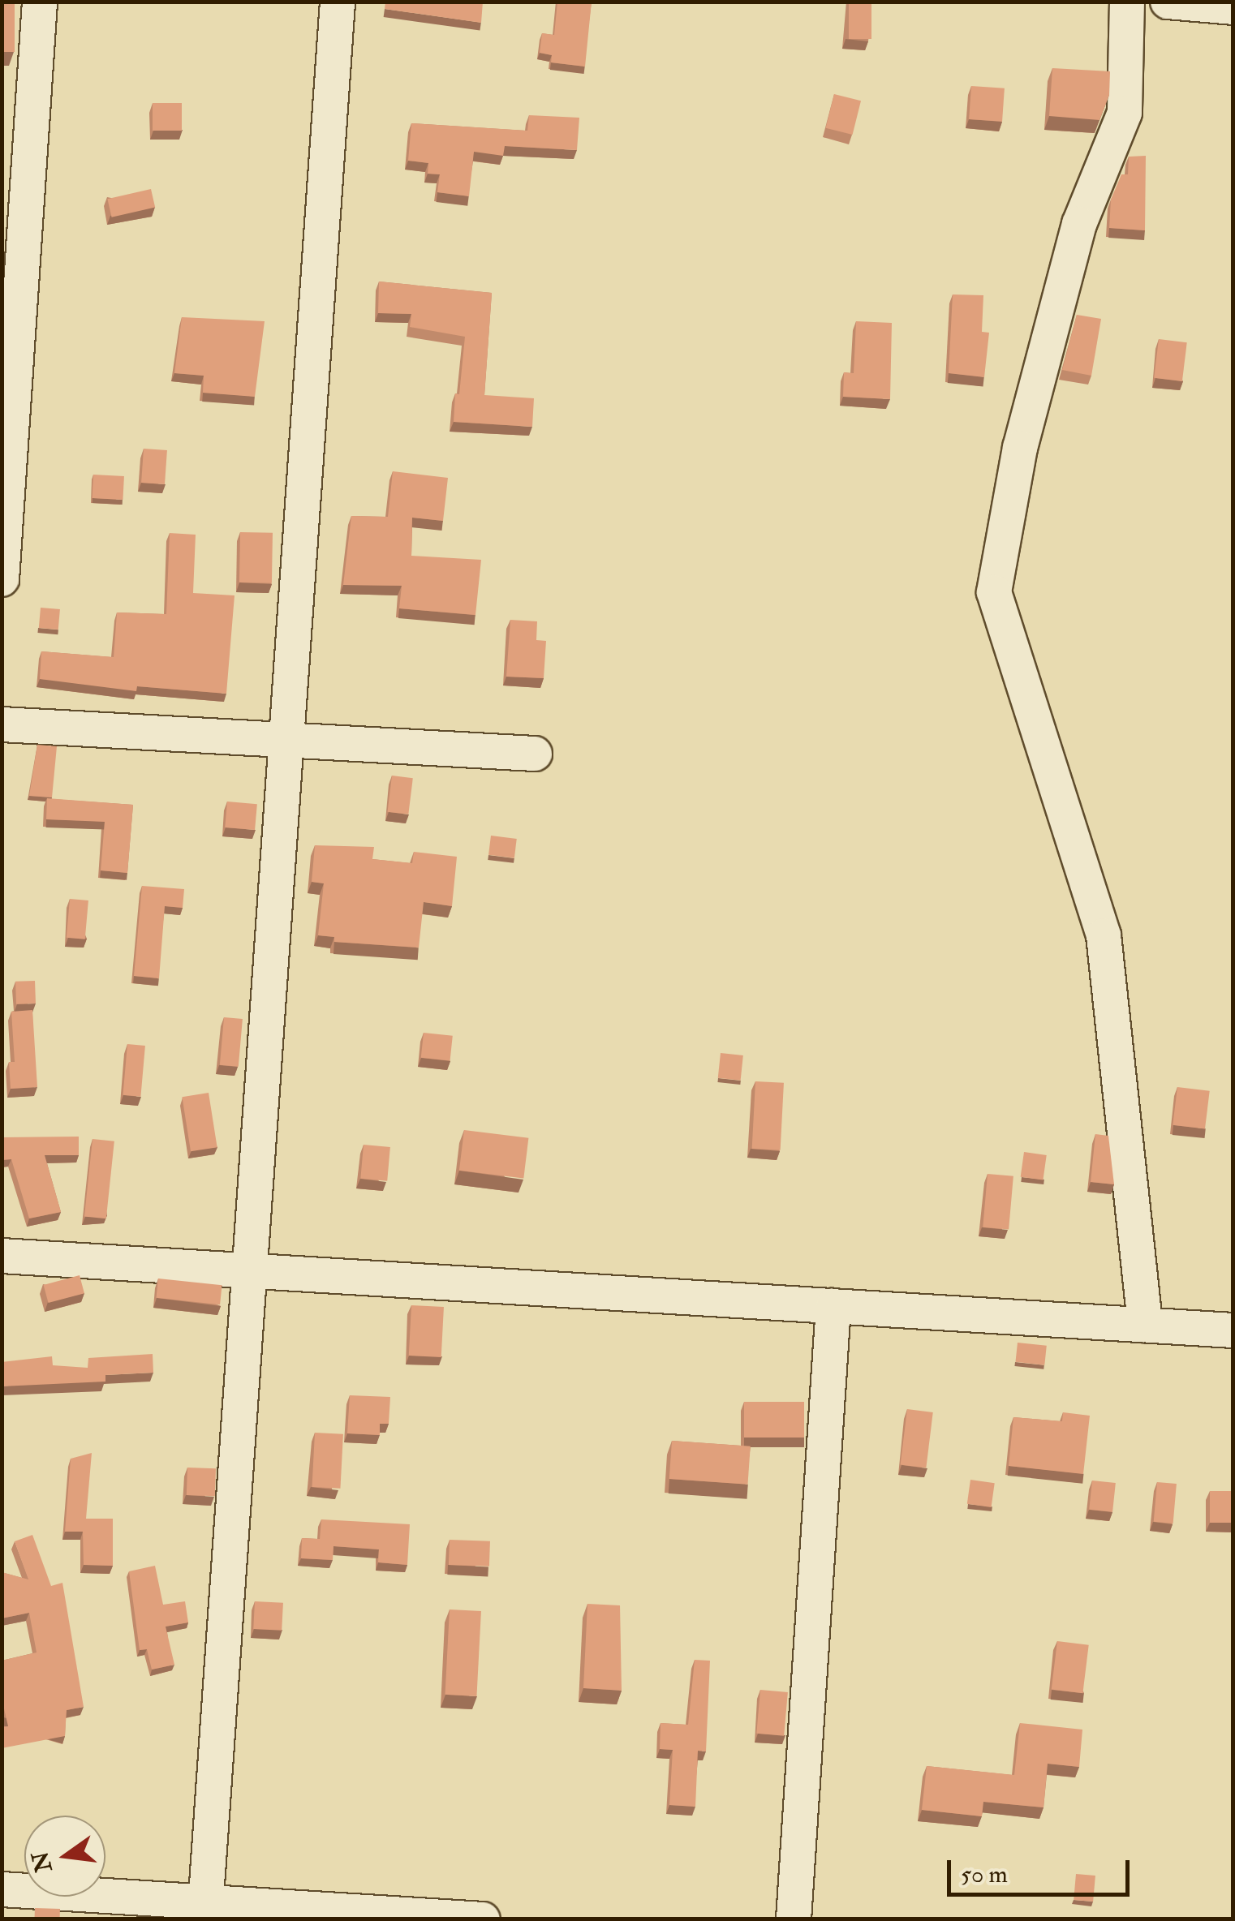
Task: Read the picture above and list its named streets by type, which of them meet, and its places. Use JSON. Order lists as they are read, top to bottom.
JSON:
{
  "scale_bar": "50 m",
  "north": "left"
}
